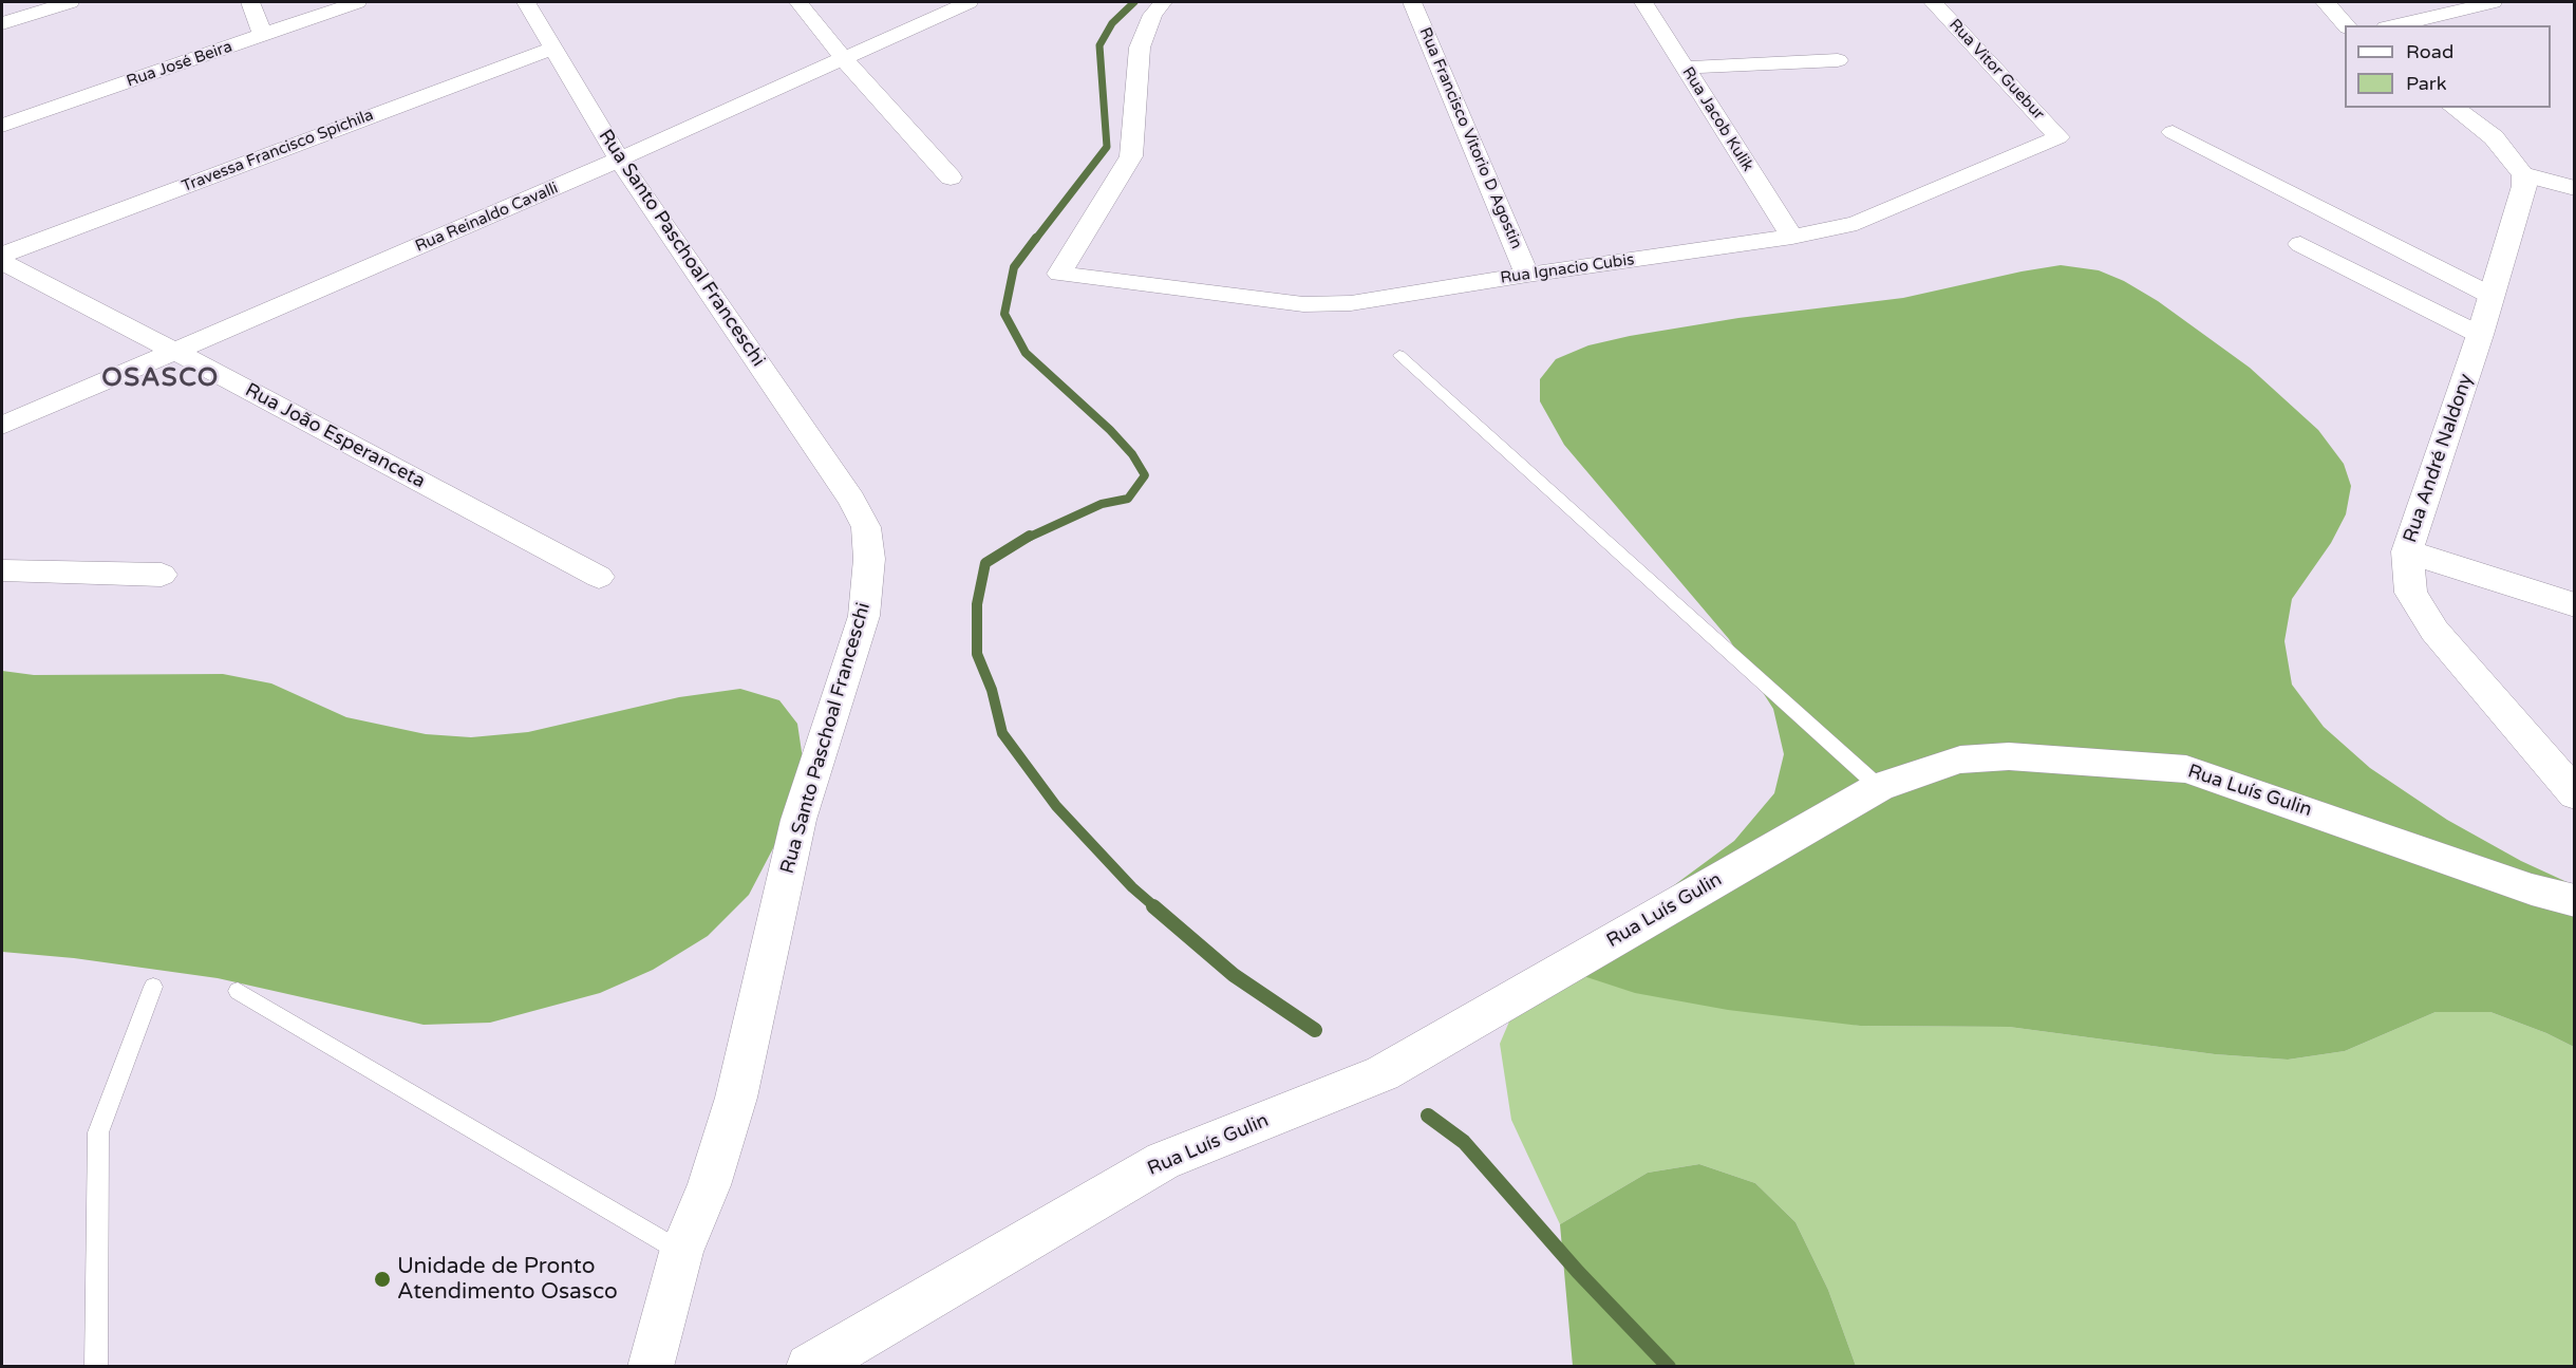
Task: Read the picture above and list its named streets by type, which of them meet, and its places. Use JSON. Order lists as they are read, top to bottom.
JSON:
{
  "streets": {
    "main road": ["Rua André Naldony"],
    "street": [
      "Rua José Beira",
      "Rua Vitor Guebur",
      "Rua Jacob Kulik",
      "Rua Francisco Vitorio D Agostin",
      "Travessa Francisco Spichila",
      "Rua Reinaldo Cavalli",
      "Rua Santo Paschoal Franceschi",
      "Rua Ignacio Cubis",
      "Rua João Esperanceta",
      "Rua Luís Gulin"
    ]
  },
  "crossings": [
    ["Rua Vitor Guebur", "Rua Ignacio Cubis"],
    ["Rua Jacob Kulik", "Rua Ignacio Cubis"],
    ["Rua Francisco Vitorio D Agostin", "Rua Ignacio Cubis"],
    ["Travessa Francisco Spichila", "Rua Santo Paschoal Franceschi"],
    ["Rua Reinaldo Cavalli", "Rua Santo Paschoal Franceschi"],
    ["Rua Reinaldo Cavalli", "Rua João Esperanceta"]
  ],
  "districts": ["OSASCO"],
  "places": ["Unidade de Pronto Atendimento Osasco"],
  "legend": ["Road", "Park"]
}
